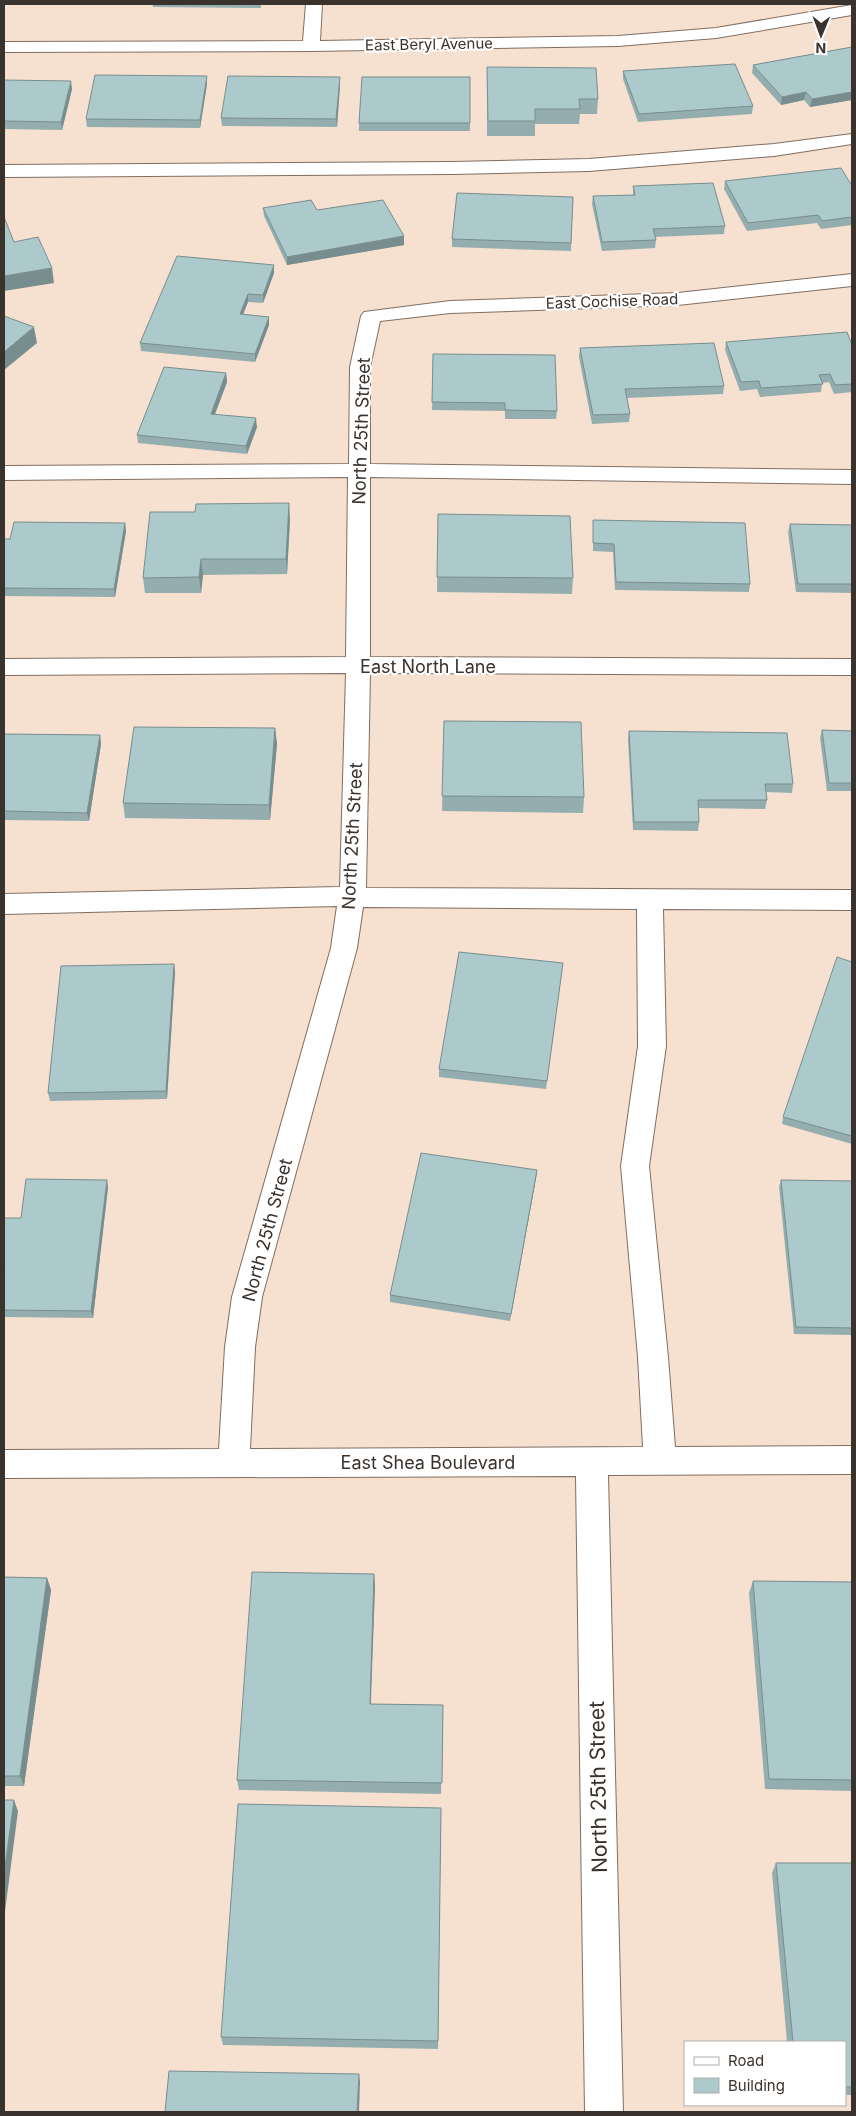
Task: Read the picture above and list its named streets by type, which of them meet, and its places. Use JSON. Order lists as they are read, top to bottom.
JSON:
{
  "streets": {
    "street": [
      "East Beryl Avenue",
      "East Cochise Road",
      "North 25th Street",
      "East North Lane",
      "East Shea Boulevard"
    ]
  },
  "crossings": [
    ["East Cochise Road", "North 25th Street"],
    ["North 25th Street", "East North Lane"],
    ["North 25th Street", "East Shea Boulevard"]
  ],
  "legend": ["Road", "Building"],
  "north": "bottom"
}
